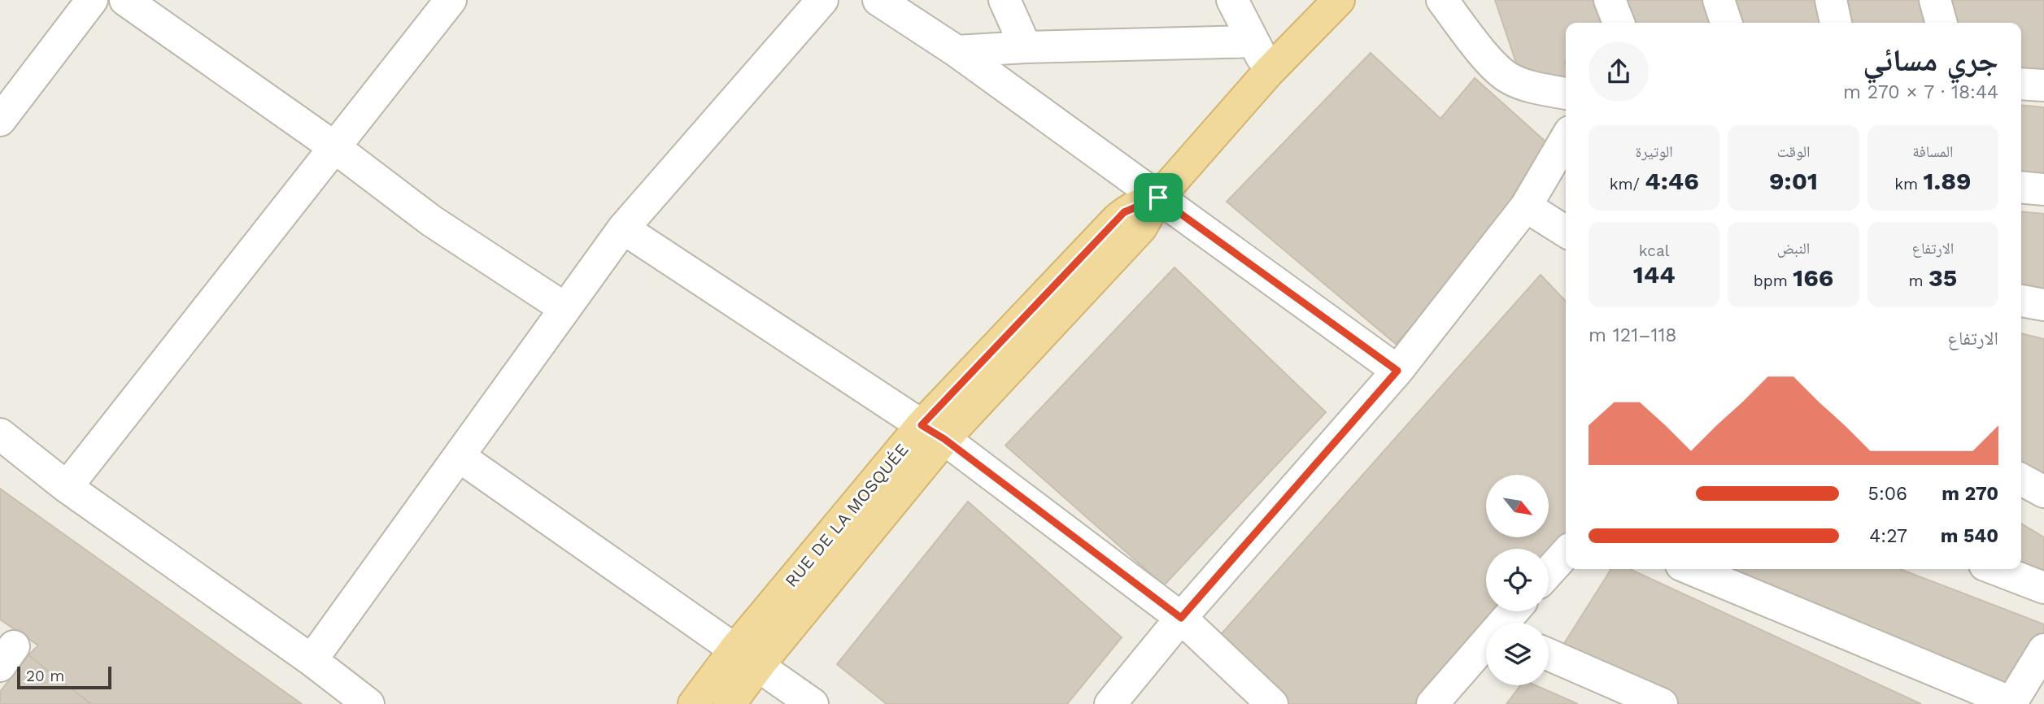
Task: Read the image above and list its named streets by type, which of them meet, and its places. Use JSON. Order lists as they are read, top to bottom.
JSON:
{
  "streets": {
    "main road": ["RUE DE LA MOSQUÉE"]
  },
  "scale_bar": "20 m",
  "north": "bottom right",
  "page": {
    "heading": ["جري مسائي", "18:44 · 7 × 270 m"],
    "stats": [
      ["المسافة", "1.89 km"],
      ["الوقت", "9:01"],
      ["الوتيرة", "4:46 /km"],
      ["الارتفاع", "35 m"],
      ["النبض", "166 bpm"],
      ["kcal", "144"]
    ],
    "chart": ["الارتفاع", "118–121 m"],
    "list": [
      {
        "name": "270 m",
        "note": "5:06"
      },
      {
        "name": "540 m",
        "note": "4:27"
      }
    ],
    "scale": "20 m"
  }
}
